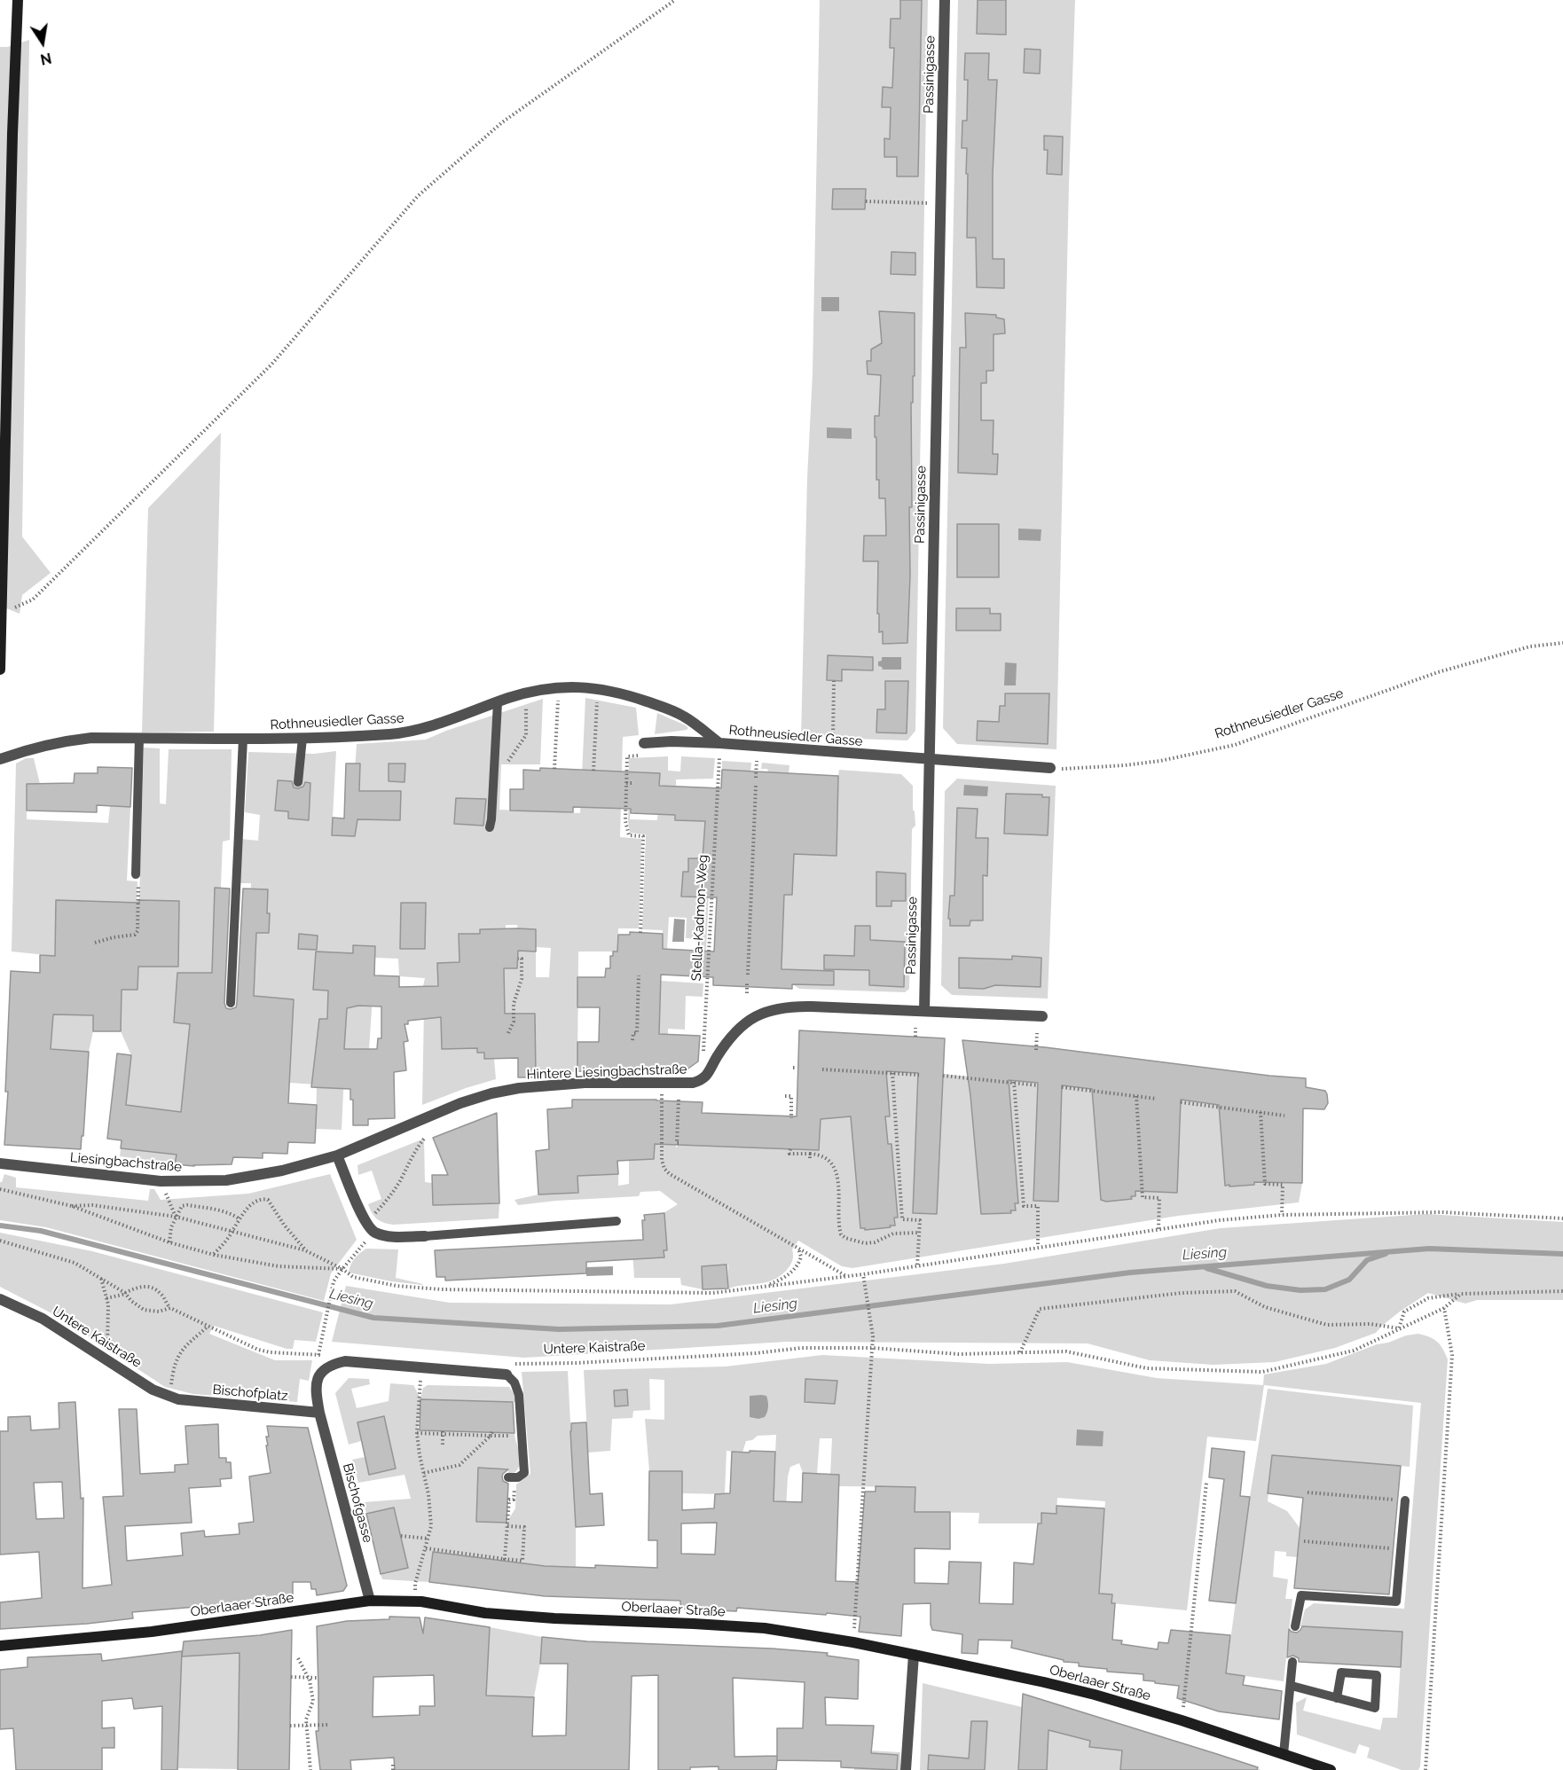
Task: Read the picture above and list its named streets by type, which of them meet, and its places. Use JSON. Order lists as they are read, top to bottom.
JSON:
{
  "streets": {
    "main road": ["Oberlaaer Straße"],
    "street": [
      "Passinigasse",
      "Rothneusiedler Gasse",
      "Hintere Liesingbachstraße",
      "Liesingbachstraße",
      "Untere Kaistraße",
      "Bischofplatz",
      "Bischofgasse"
    ],
    "path": ["Stella-Kadmon-Weg"]
  },
  "crossings": [
    ["Passinigasse", "Rothneusiedler Gasse"],
    ["Passinigasse", "Hintere Liesingbachstraße"],
    ["Stella-Kadmon-Weg", "Hintere Liesingbachstraße"],
    ["Hintere Liesingbachstraße", "Liesingbachstraße"],
    ["Untere Kaistraße", "Bischofplatz"],
    ["Bischofplatz", "Bischofgasse"],
    ["Bischofgasse", "Oberlaaer Straße"]
  ],
  "water": ["Liesing"],
  "north": "bottom"
}
